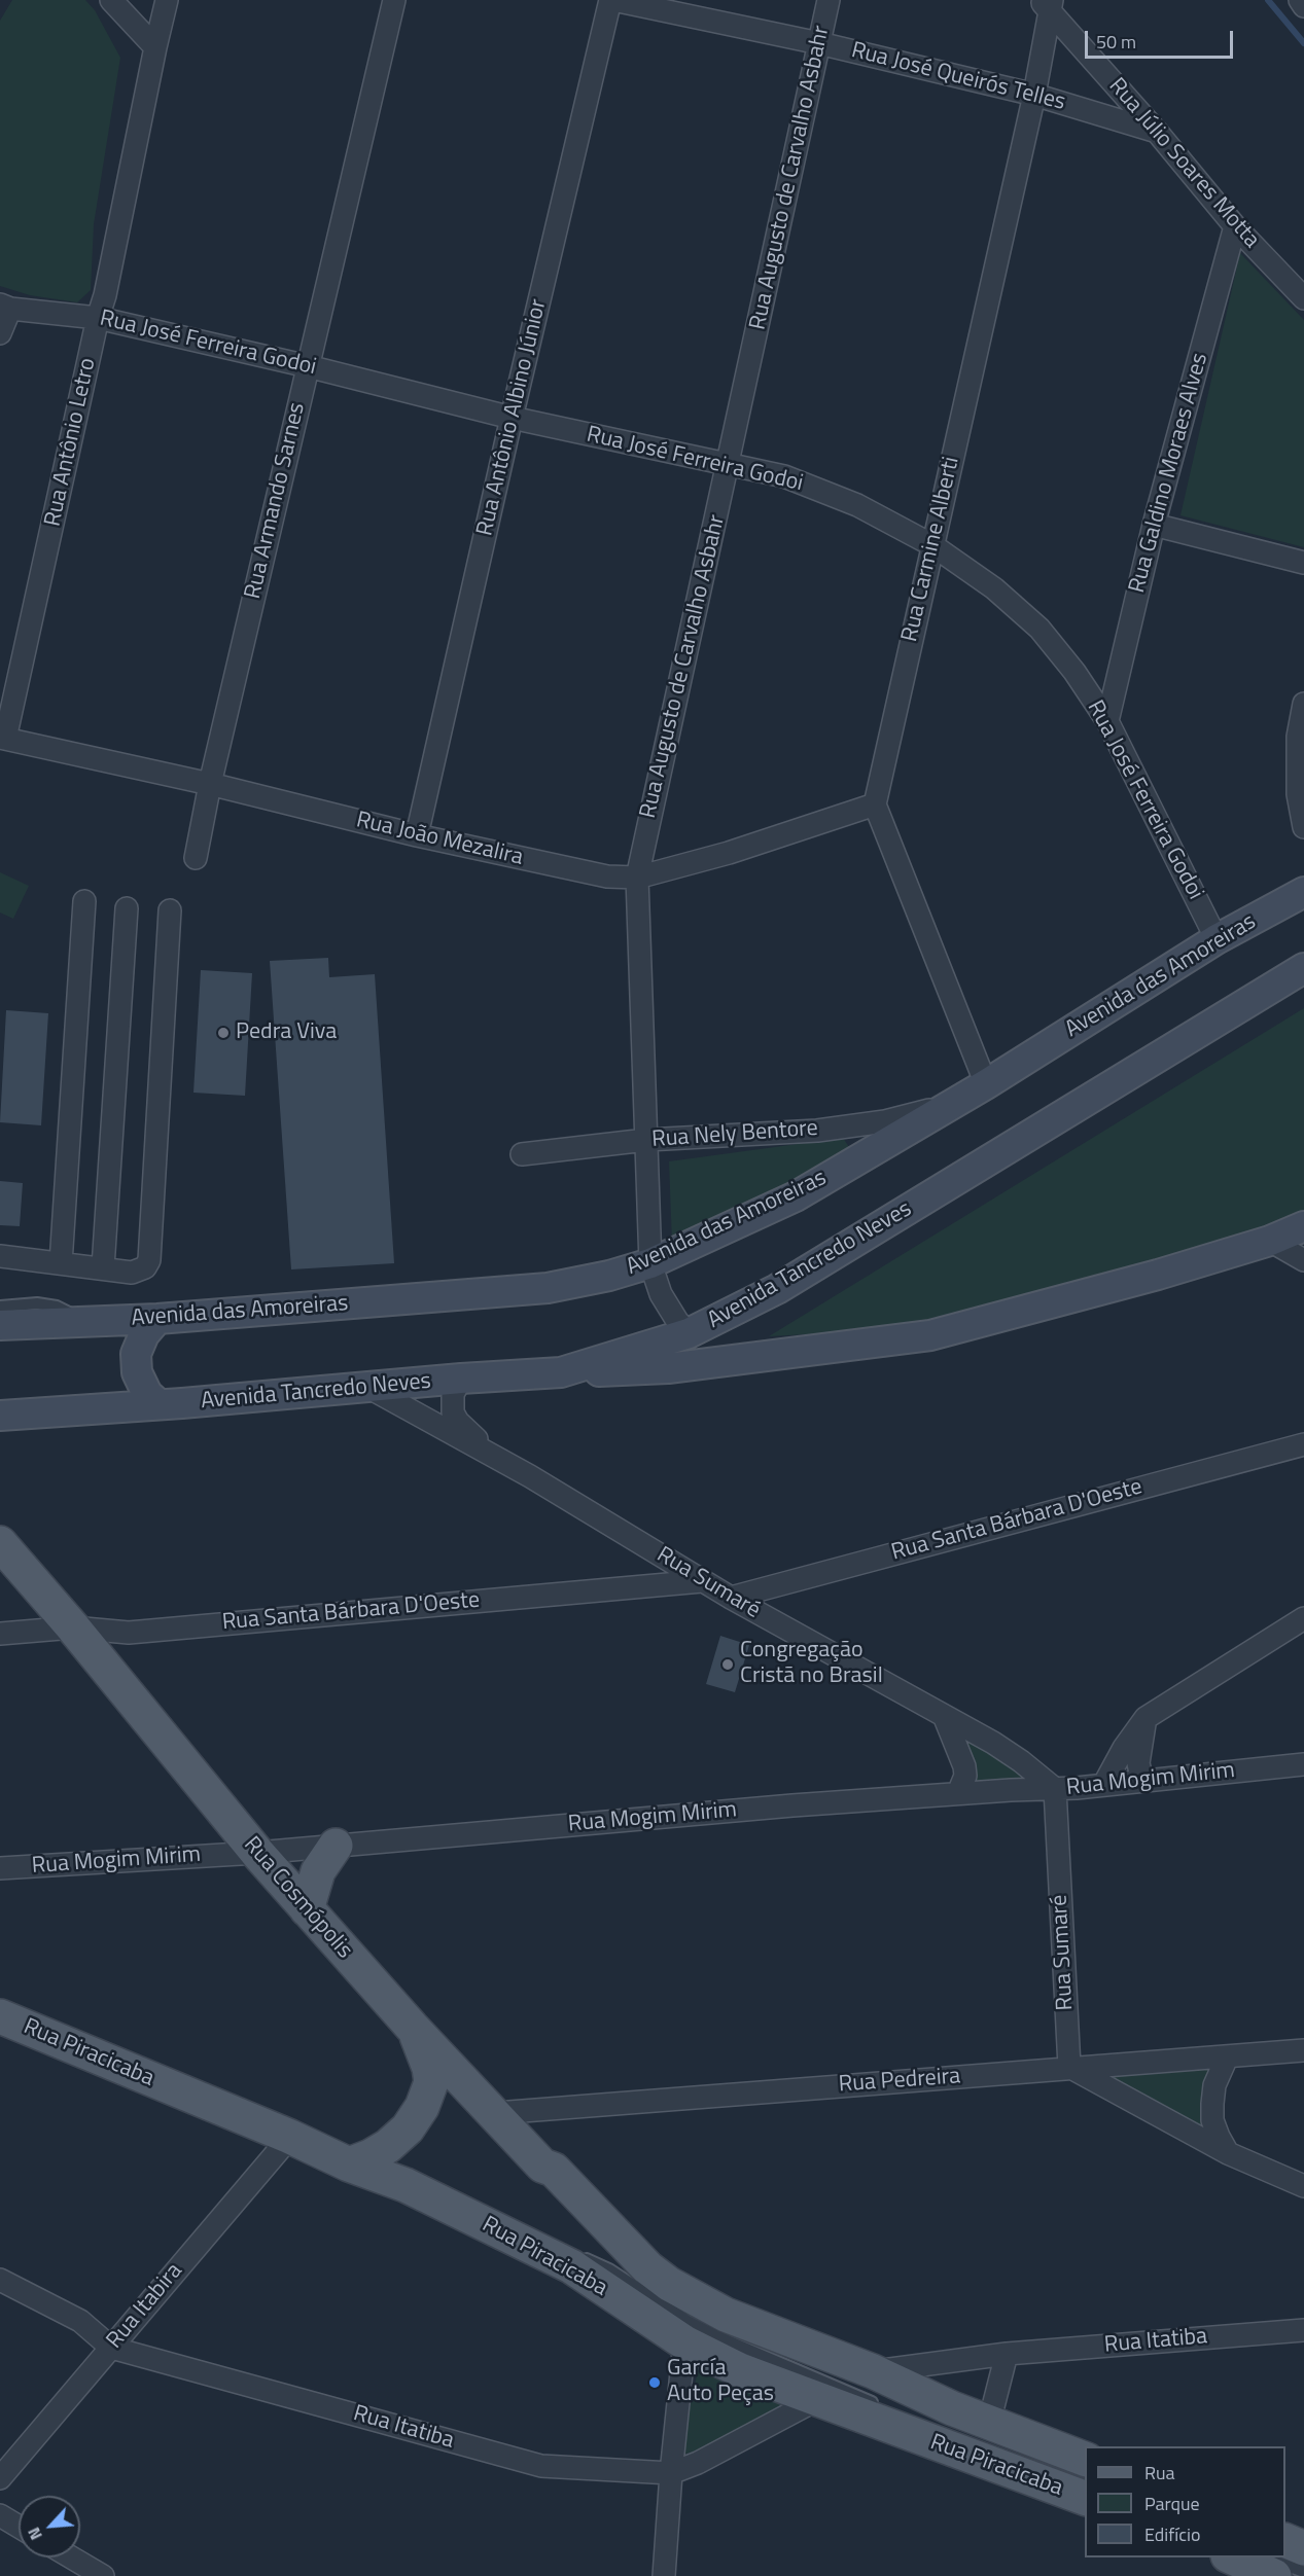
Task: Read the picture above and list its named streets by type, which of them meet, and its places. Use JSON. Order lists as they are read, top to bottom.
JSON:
{
  "streets": {
    "main road": [
      "Avenida das Amoreiras",
      "Avenida Tancredo Neves",
      "Rua Cosmópolis",
      "Rua Piracicaba"
    ],
    "street": [
      "Rua José Queirós Telles",
      "Rua Júlio Soares Motta",
      "Rua Augusto de Carvalho Asbahr",
      "Rua José Ferreira Godoi",
      "Rua Antônio Albino Júnior",
      "Rua Antônio Letro",
      "Rua Galdino Moraes Alves",
      "Rua Armando Sarnes",
      "Rua Carmine Alberti",
      "Rua João Mezalira",
      "Rua Nely Bentore",
      "Rua Santa Bárbara D'Oeste",
      "Rua Sumaré",
      "Rua Mogim Mirim",
      "Rua Pedreira",
      "Rua Itabira",
      "Rua Itatiba"
    ]
  },
  "crossings": [
    ["Rua José Queirós Telles", "Rua Júlio Soares Motta"],
    ["Rua José Queirós Telles", "Rua Augusto de Carvalho Asbahr"],
    ["Rua José Queirós Telles", "Rua Antônio Albino Júnior"],
    ["Rua José Queirós Telles", "Rua Carmine Alberti"],
    ["Rua Júlio Soares Motta", "Rua Galdino Moraes Alves"],
    ["Rua Júlio Soares Motta", "Rua Carmine Alberti"],
    ["Rua Augusto de Carvalho Asbahr", "Rua José Ferreira Godoi"],
    ["Rua Augusto de Carvalho Asbahr", "Rua João Mezalira"],
    ["Rua Augusto de Carvalho Asbahr", "Avenida das Amoreiras"],
    ["Rua Augusto de Carvalho Asbahr", "Rua Nely Bentore"],
    ["Rua Augusto de Carvalho Asbahr", "Avenida Tancredo Neves"],
    ["Rua José Ferreira Godoi", "Rua Antônio Albino Júnior"],
    ["Rua José Ferreira Godoi", "Rua Antônio Letro"],
    ["Rua José Ferreira Godoi", "Rua Galdino Moraes Alves"],
    ["Rua José Ferreira Godoi", "Rua Armando Sarnes"],
    ["Rua José Ferreira Godoi", "Rua Carmine Alberti"],
    ["Rua José Ferreira Godoi", "Avenida das Amoreiras"],
    ["Rua Antônio Albino Júnior", "Rua João Mezalira"],
    ["Rua Antônio Letro", "Rua João Mezalira"],
    ["Rua Armando Sarnes", "Rua João Mezalira"],
    ["Rua Carmine Alberti", "Rua João Mezalira"],
    ["Avenida das Amoreiras", "Rua Nely Bentore"],
    ["Avenida Tancredo Neves", "Rua Sumaré"],
    ["Rua Santa Bárbara D'Oeste", "Rua Sumaré"],
    ["Rua Santa Bárbara D'Oeste", "Rua Cosmópolis"],
    ["Rua Sumaré", "Rua Mogim Mirim"],
    ["Rua Sumaré", "Rua Pedreira"],
    ["Rua Mogim Mirim", "Rua Cosmópolis"],
    ["Rua Cosmópolis", "Rua Piracicaba"],
    ["Rua Cosmópolis", "Rua Pedreira"],
    ["Rua Piracicaba", "Rua Itabira"],
    ["Rua Piracicaba", "Rua Itatiba"],
    ["Rua Itabira", "Rua Itatiba"]
  ],
  "places": ["Pedra Viva", "Congregação Cristã no Brasil", "García Auto Peças"],
  "legend": ["Rua", "Parque", "Edifício"],
  "scale_bar": "50 m",
  "north": "bottom left"
}
